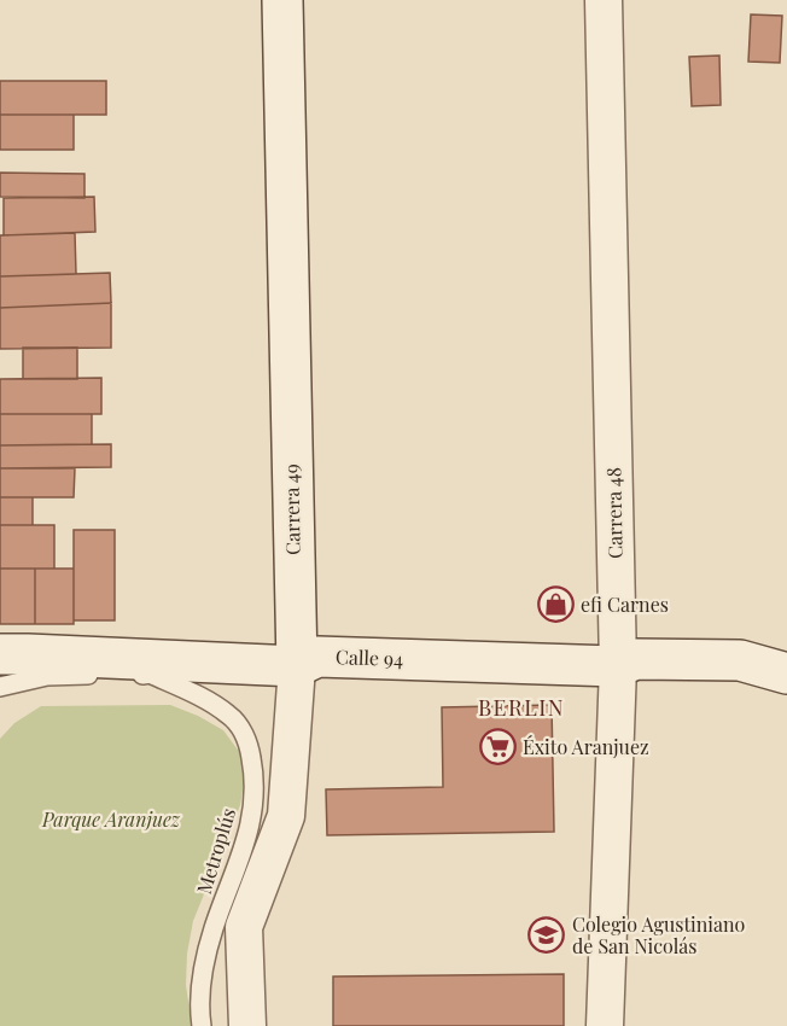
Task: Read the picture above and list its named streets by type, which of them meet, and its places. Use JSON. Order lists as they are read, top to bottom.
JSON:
{
  "streets": {
    "street": ["Carrera 49", "Carrera 48", "Calle 94"],
    "lane": ["Metroplús"]
  },
  "crossings": [
    ["Carrera 49", "Calle 94"],
    ["Carrera 48", "Calle 94"]
  ],
  "districts": ["BERLIN"],
  "parks": ["Parque Aranjuez"],
  "places": {
    "shop": ["efi Carnes"],
    "supermarket": ["Éxito Aranjuez"],
    "school or university": ["Colegio Agustiniano de San Nicolás"]
  }
}
